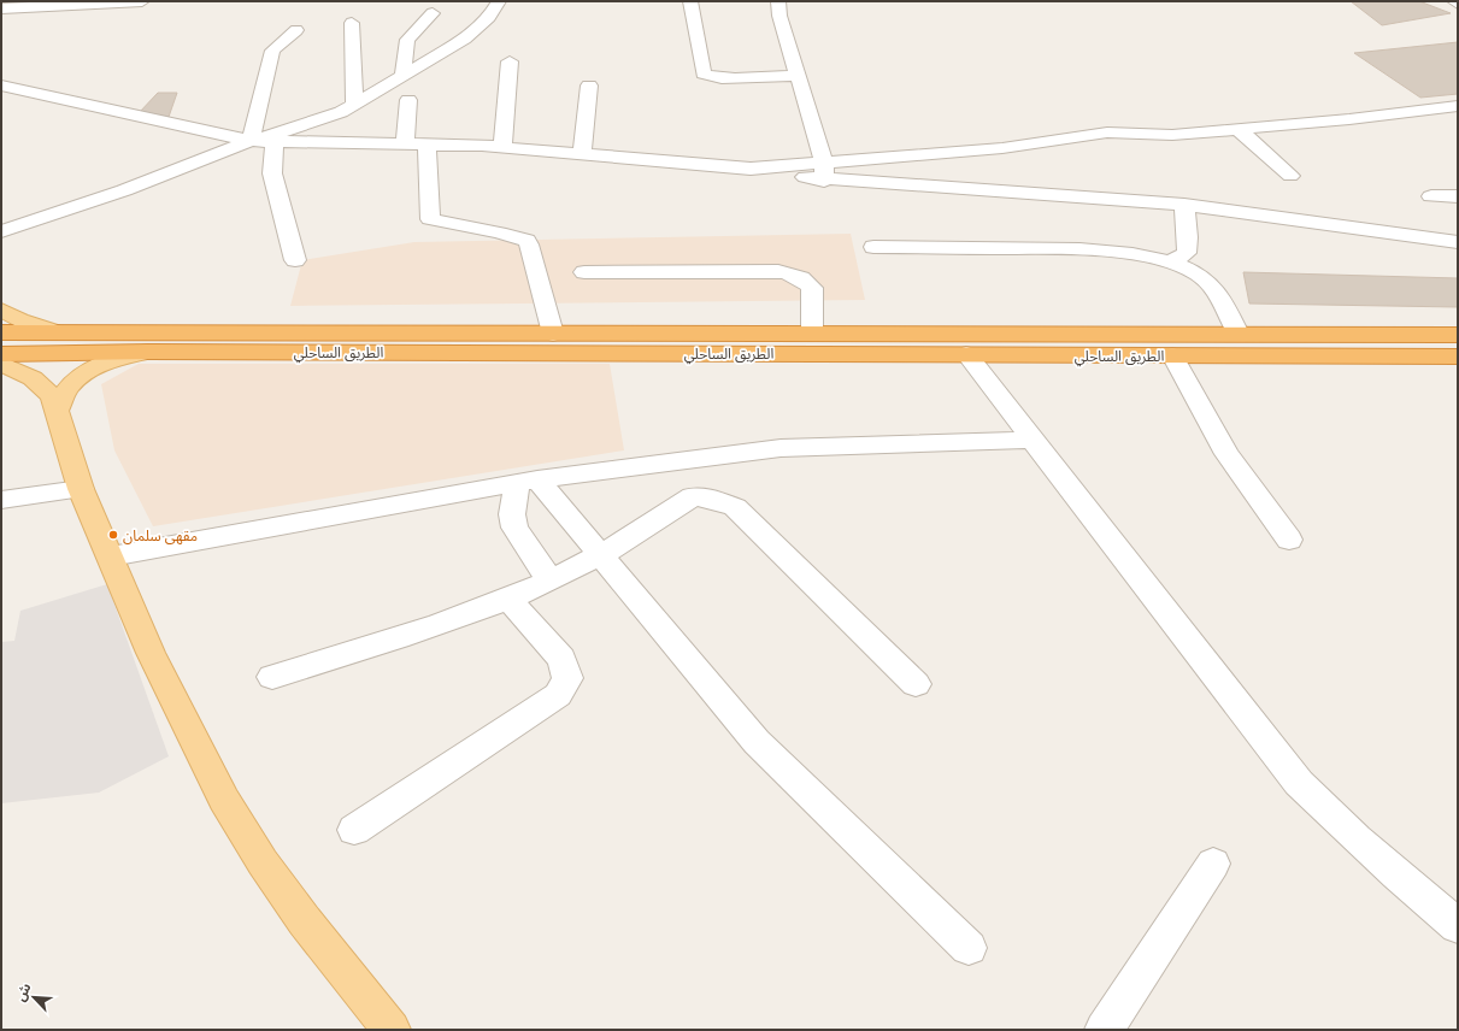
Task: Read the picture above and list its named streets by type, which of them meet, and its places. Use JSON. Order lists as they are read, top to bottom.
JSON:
{
  "streets": {
    "highway": ["الطريق الساحلي"]
  },
  "places": ["مقهى سلمان"],
  "north": "top left"
}
